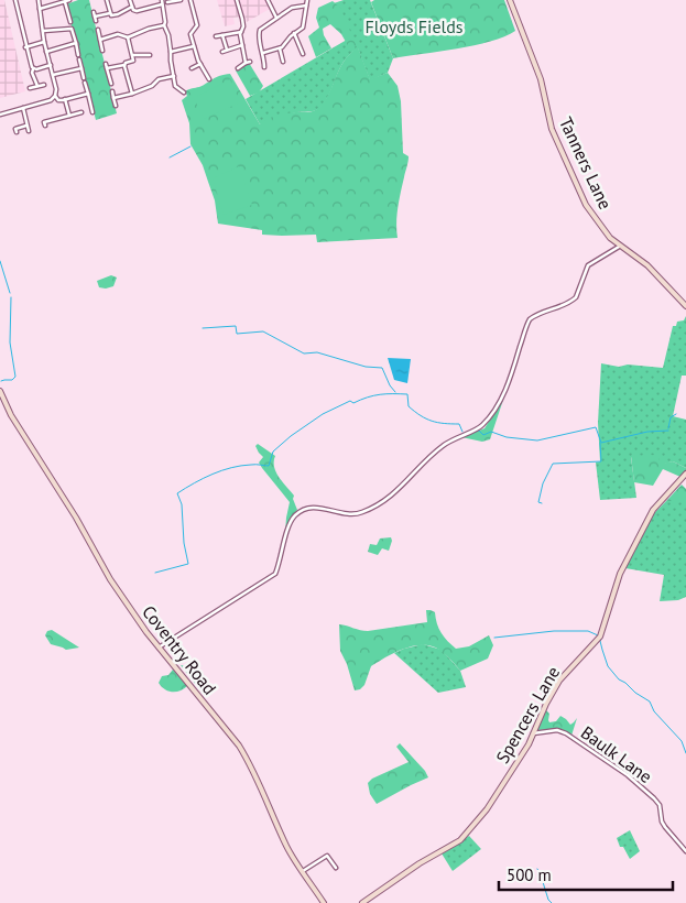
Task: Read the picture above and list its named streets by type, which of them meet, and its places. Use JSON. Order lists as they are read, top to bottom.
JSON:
{
  "streets": {
    "street": [
      "Tanners Lane",
      "Coventry Road",
      "Spencers Lane",
      "Baulk Lane"
    ]
  },
  "crossings": [
    ["Spencers Lane", "Baulk Lane"]
  ],
  "parks": ["Floyds Fields"],
  "scale_bar": "500 m"
}
